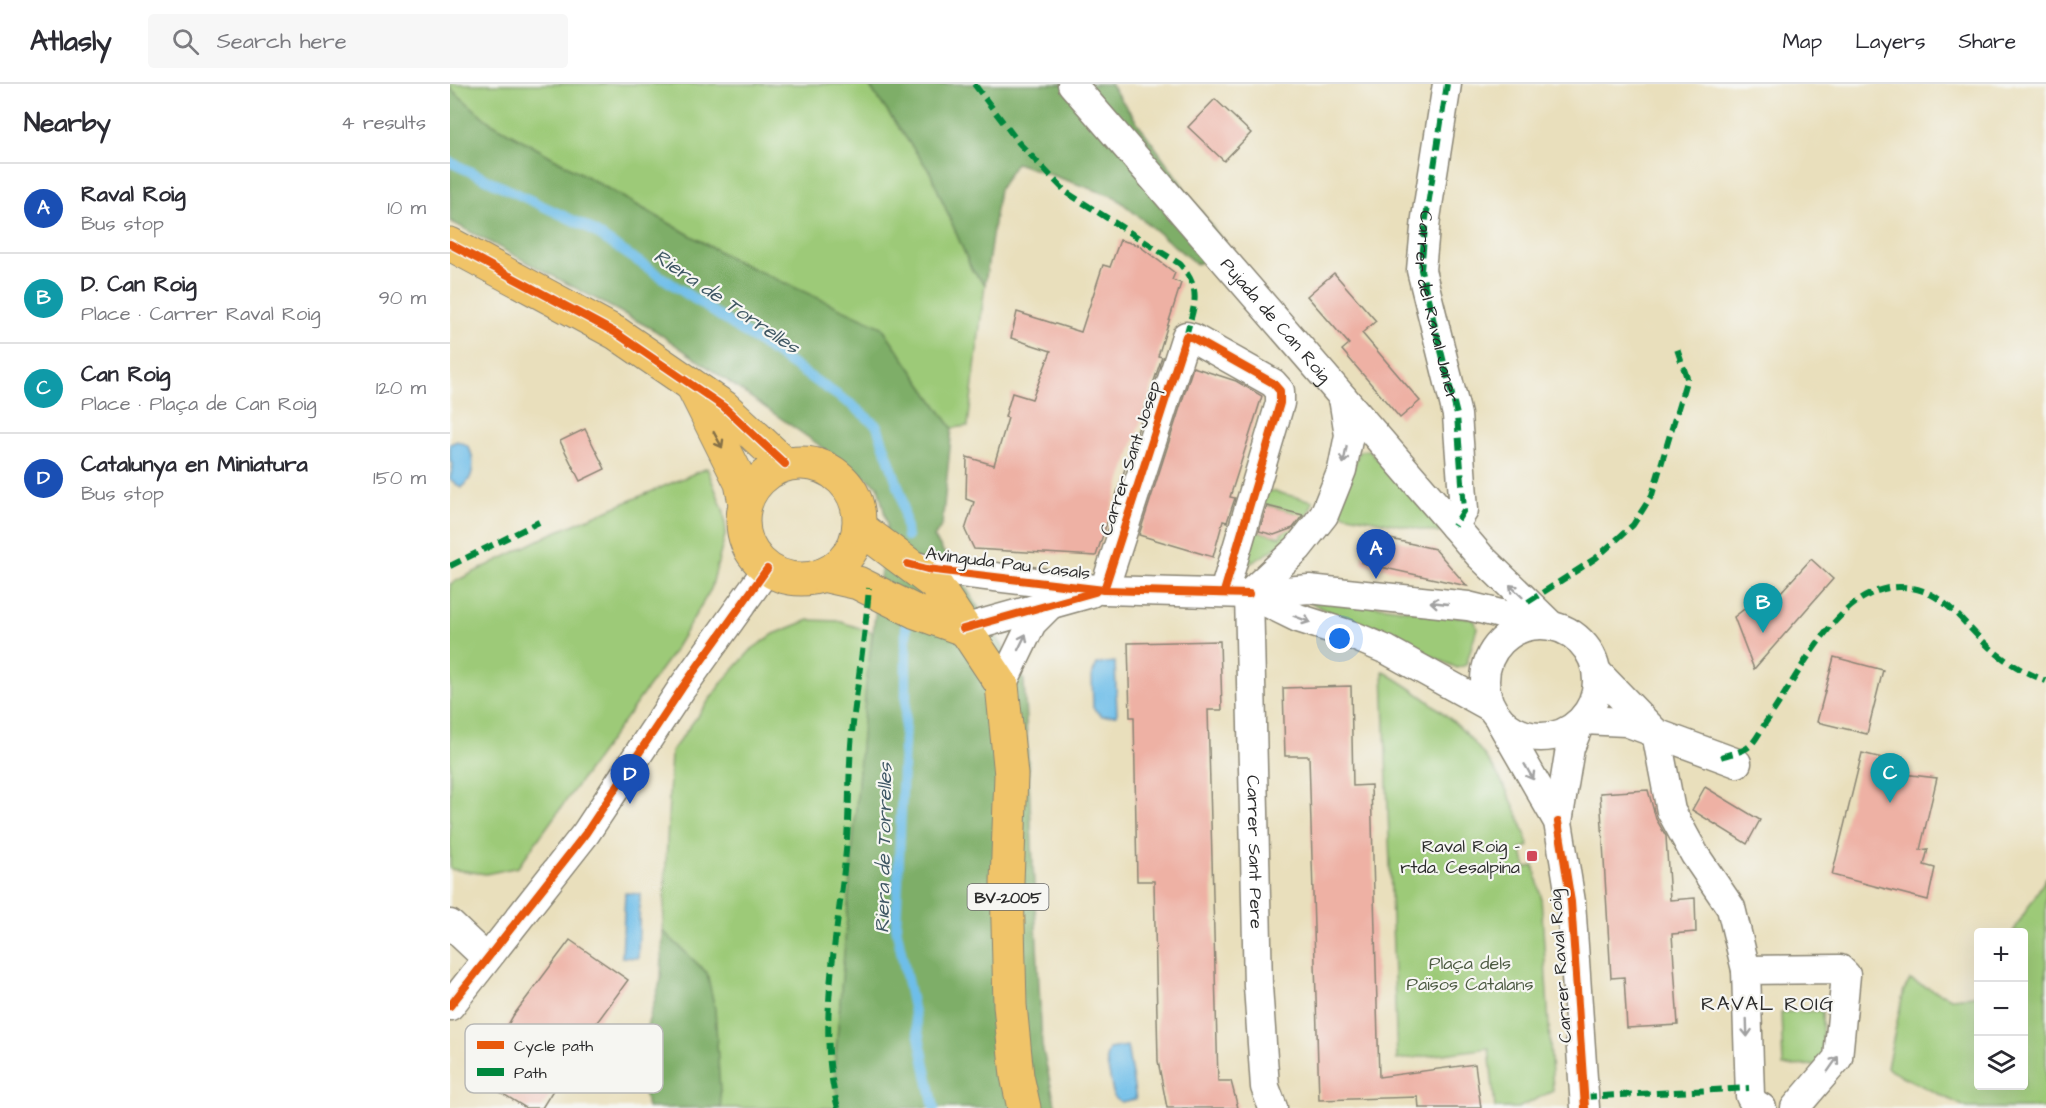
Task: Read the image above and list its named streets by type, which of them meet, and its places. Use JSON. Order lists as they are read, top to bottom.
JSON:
{
  "streets": {
    "main road": ["BV-2005"],
    "street": [
      "Carrer del Raval Janer",
      "Pujada de Can Roig",
      "Carrer Sant Josep",
      "Avinguda Pau Casals",
      "Carrer Sant Pere",
      "Carrer Raval Roig"
    ]
  },
  "crossings": [
    ["Carrer del Raval Janer", "Pujada de Can Roig"],
    ["Pujada de Can Roig", "Avinguda Pau Casals"],
    ["Pujada de Can Roig", "Carrer Raval Roig"],
    ["Carrer Sant Josep", "Avinguda Pau Casals"],
    ["Carrer Sant Josep", "Carrer Sant Pere"],
    ["Avinguda Pau Casals", "Carrer Sant Pere"],
    ["Avinguda Pau Casals", "BV-2005"],
    ["Avinguda Pau Casals", "Carrer Raval Roig"]
  ],
  "districts": ["RAVAL ROIG"],
  "water": ["Riera de Torrelles"],
  "parks": ["Plaça dels Països Catalans"],
  "places": {
    "transit": ["Raval Roig - rtda. Cesalpina"]
  },
  "legend": ["Cycle path", "Path"],
  "page": {
    "header": "Atlasly",
    "search": "Search here",
    "nav": ["Map", "Layers", "Share"],
    "heading": ["Nearby", "4 results"],
    "list": [
      {
        "mark": "A",
        "name": "Raval Roig",
        "note": "Bus stop",
        "value": "10 m"
      },
      {
        "mark": "B",
        "name": "D. Can Roig",
        "note": "Place · Carrer Raval Roig",
        "value": "90 m"
      },
      {
        "mark": "C",
        "name": "Can Roig",
        "note": "Place · Plaça de Can Roig",
        "value": "120 m"
      },
      {
        "mark": "D",
        "name": "Catalunya en Miniatura",
        "note": "Bus stop",
        "value": "150 m"
      }
    ],
    "pins": [
      "A",
      "B",
      "C",
      "D"
    ],
    "map_buttons": ["+", "−"]
  }
}
